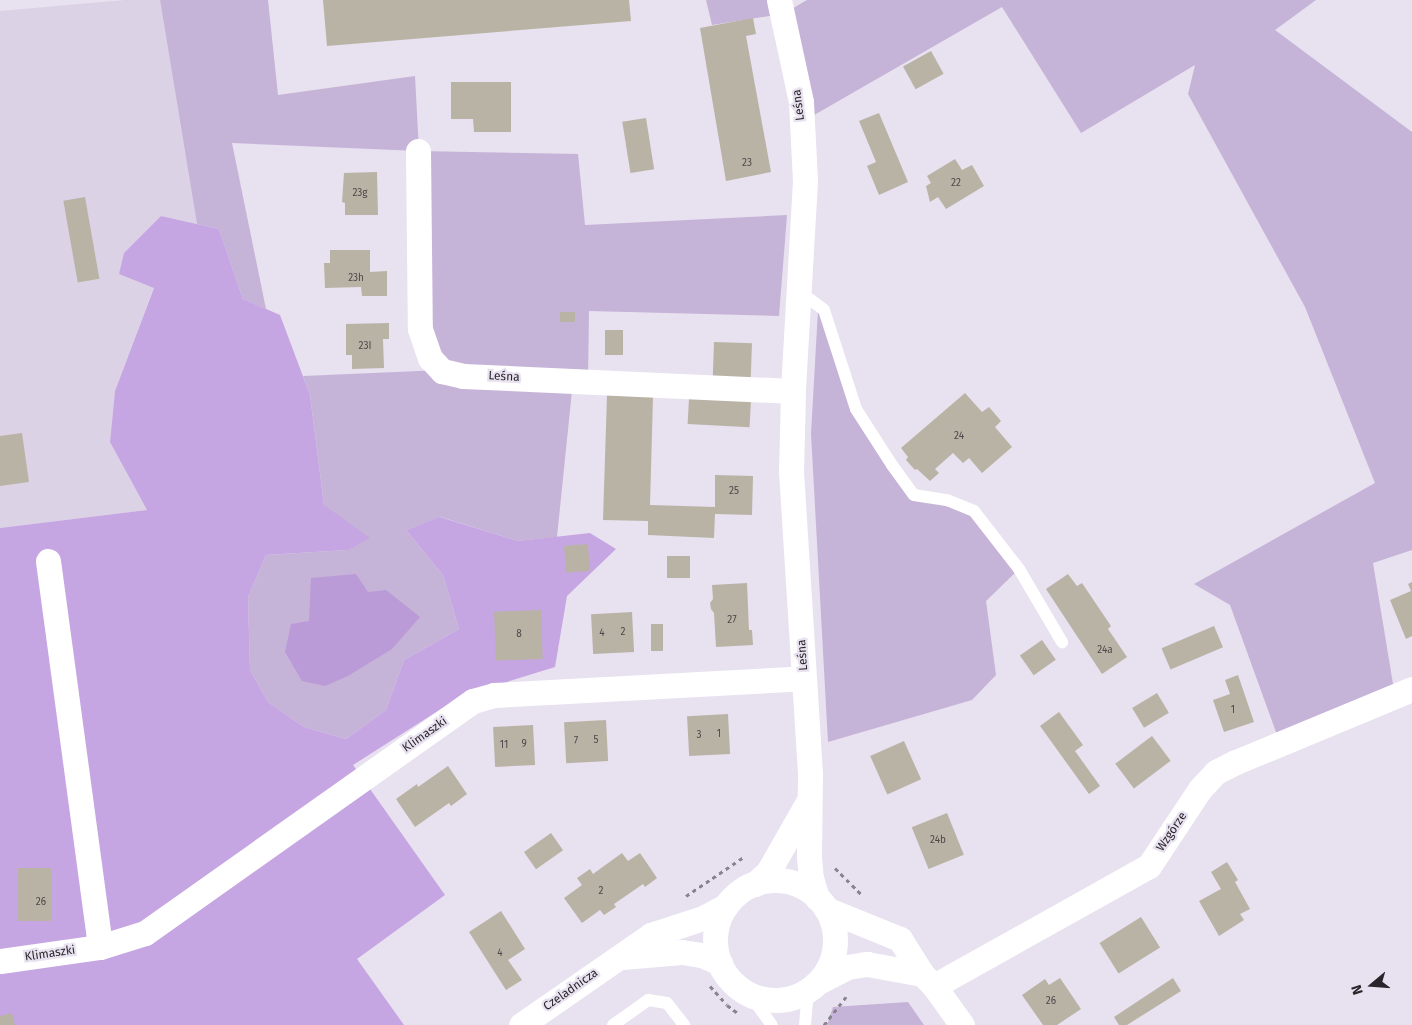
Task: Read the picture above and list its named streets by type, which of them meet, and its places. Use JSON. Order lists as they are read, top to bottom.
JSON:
{
  "streets": {
    "street": [
      "Leśna",
      "Klimaszki",
      "Wzgórze",
      "Czeladnicza"
    ]
  },
  "crossings": [
    ["Leśna", "Klimaszki"],
    ["Leśna", "Czeladnicza"]
  ],
  "house_numbers": [
    "23",
    "22",
    "23g",
    "23h",
    "23I",
    "24",
    "25",
    "27",
    "2",
    "4",
    "8",
    "24a",
    "1",
    "1",
    "3",
    "5",
    "7",
    "9",
    "11",
    "24b",
    "2",
    "26",
    "4",
    "26"
  ],
  "north": "left"
}
